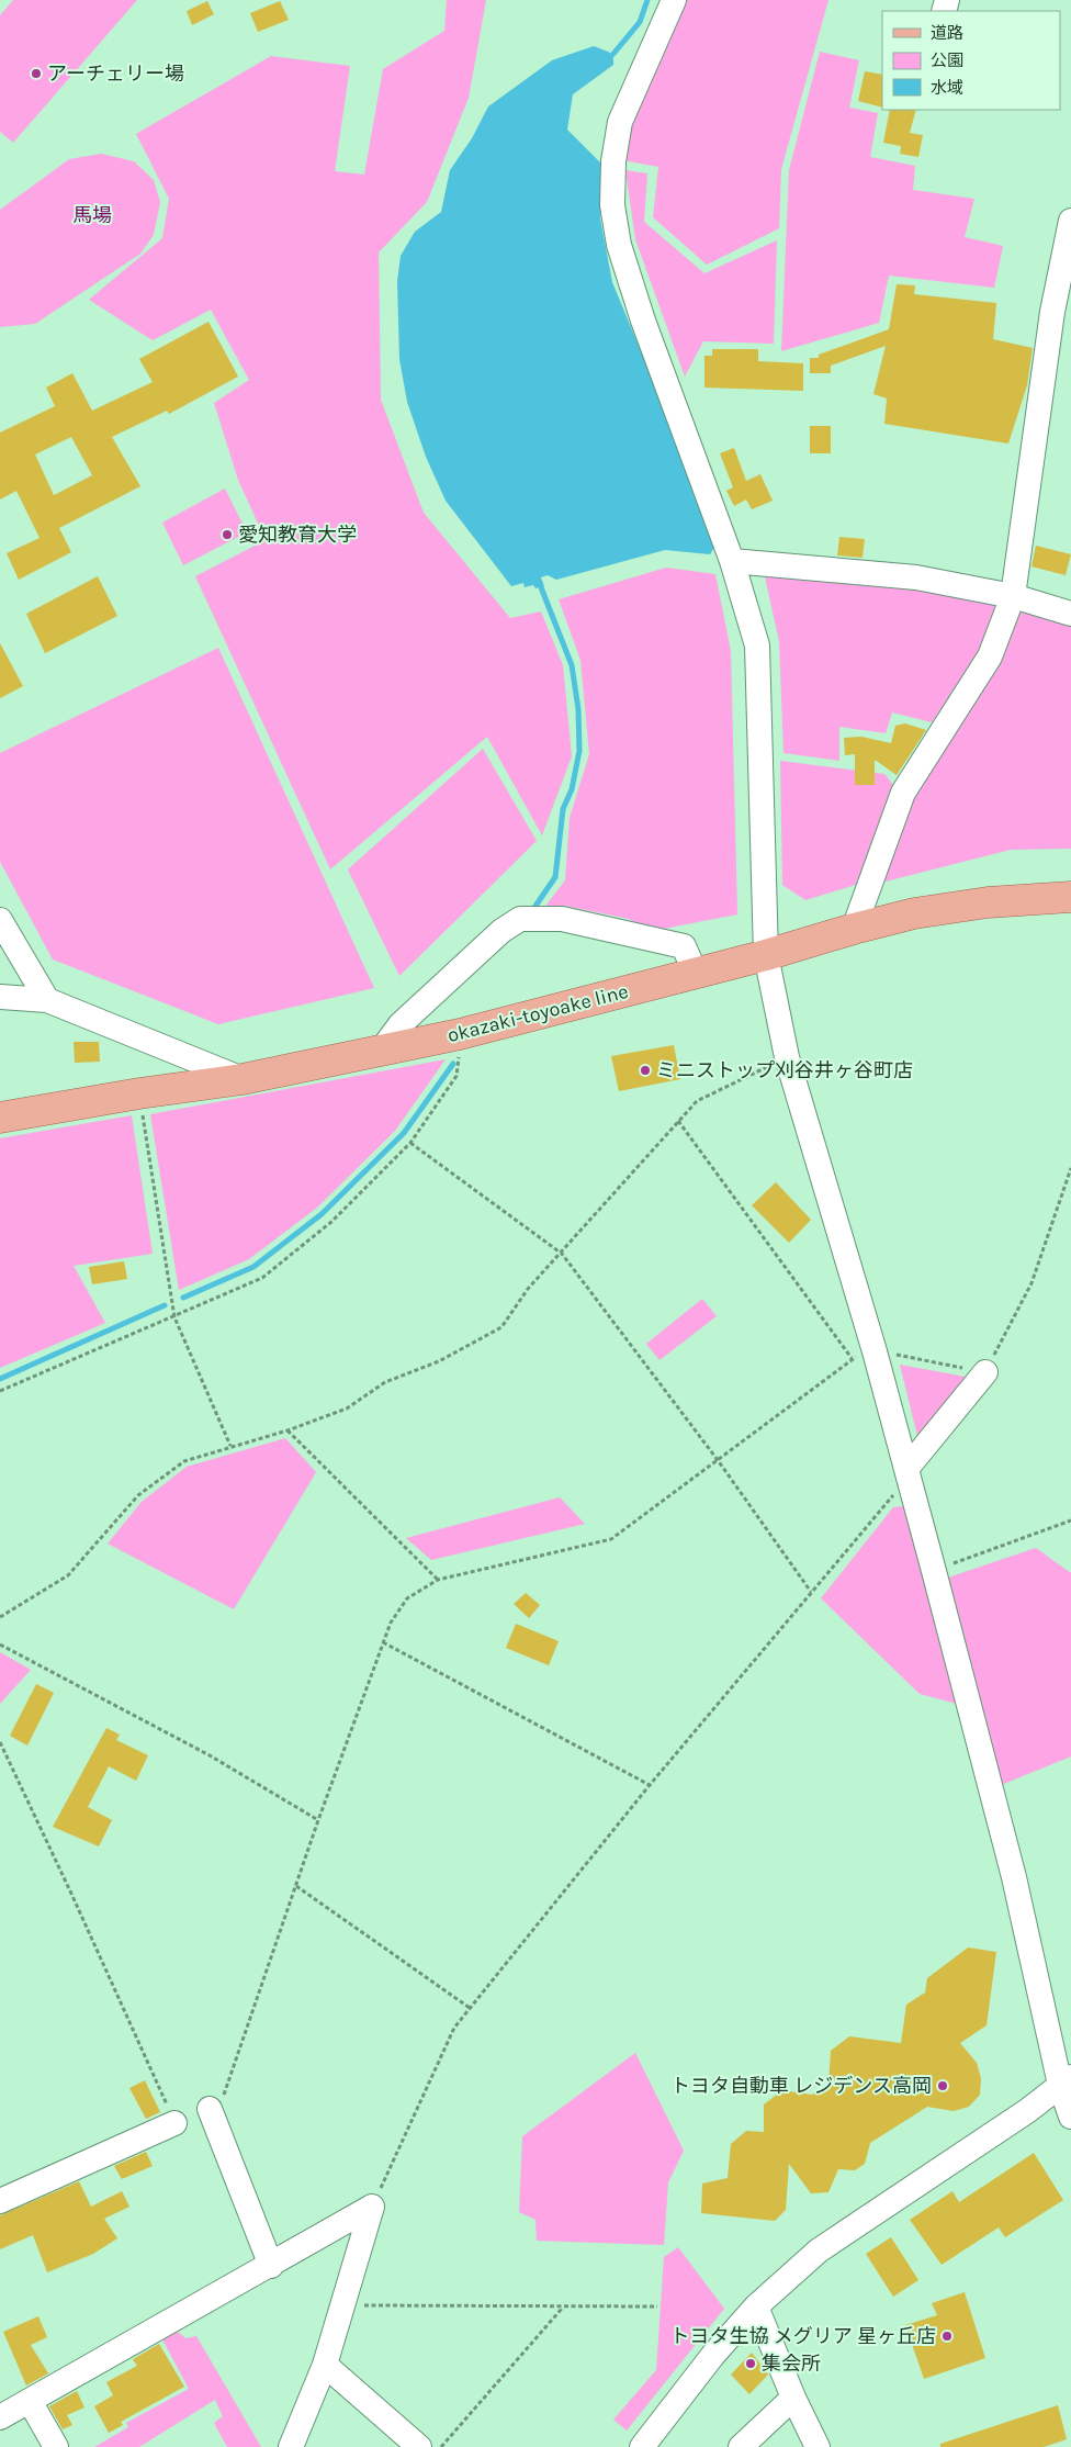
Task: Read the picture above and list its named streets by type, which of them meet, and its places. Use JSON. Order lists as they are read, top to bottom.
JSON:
{
  "streets": {
    "main road": ["okazaki-toyoake line"]
  },
  "parks": ["馬場"],
  "places": [
    "アーチェリー場",
    "愛知教育大学",
    "ミニストップ刈谷井ヶ谷町店",
    "トヨタ自動車 レジデンス高岡",
    "トヨタ生協 メグリア 星ヶ丘店",
    "集会所"
  ],
  "legend": ["道路", "公園", "水域"]
}
